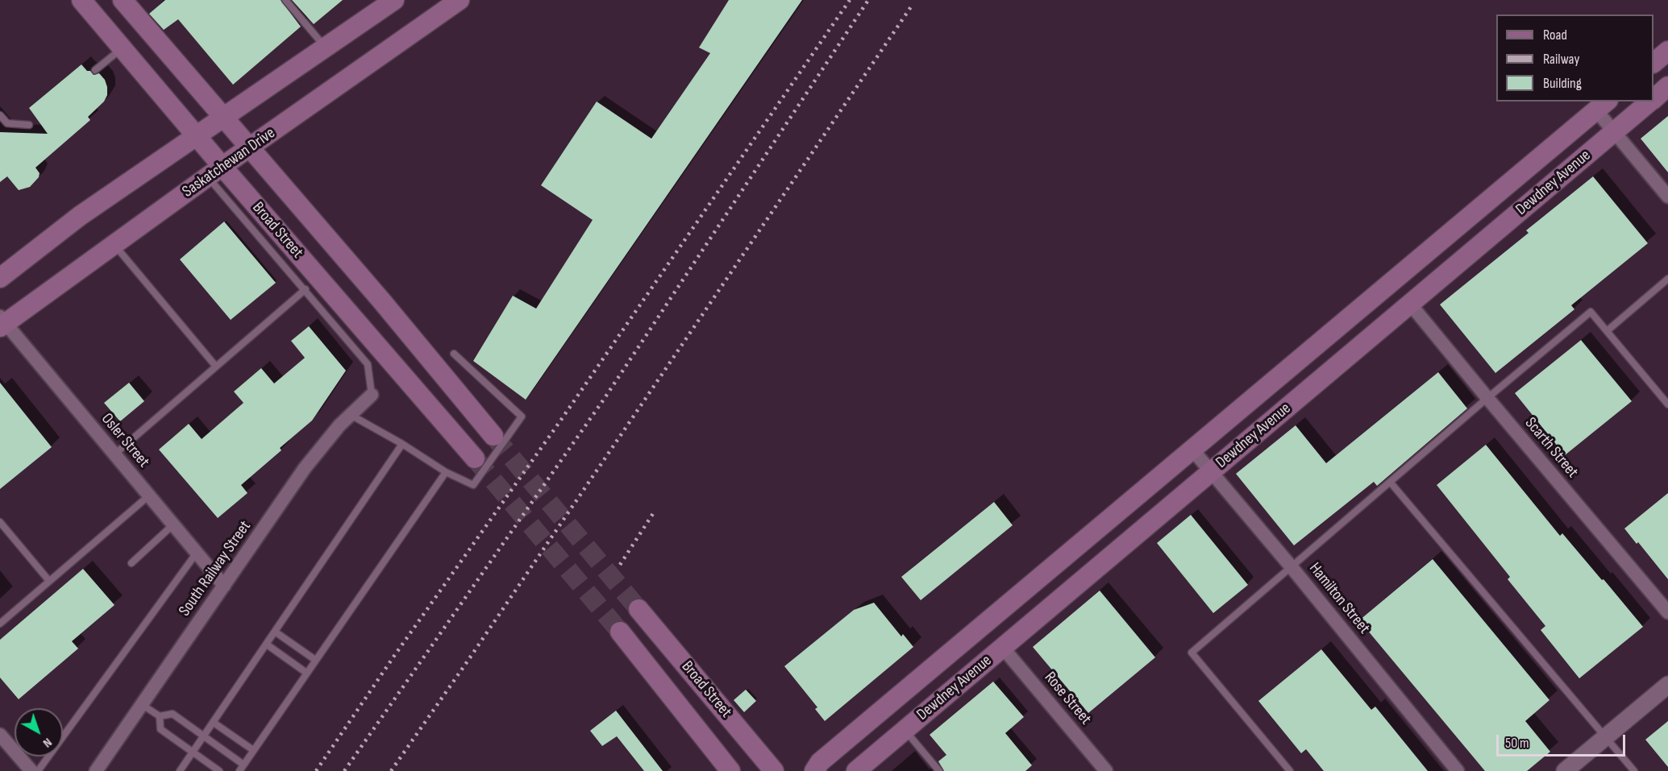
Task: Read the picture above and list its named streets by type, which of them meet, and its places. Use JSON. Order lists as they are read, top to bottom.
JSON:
{
  "streets": {
    "main road": ["Saskatchewan Drive", "Dewdney Avenue", "Broad Street"],
    "street": [
      "Osler Street",
      "Scarth Street",
      "South Railway Street",
      "Hamilton Street",
      "Rose Street"
    ]
  },
  "crossings": [
    ["Saskatchewan Drive", "Broad Street"],
    ["Saskatchewan Drive", "Osler Street"],
    ["Dewdney Avenue", "Scarth Street"],
    ["Dewdney Avenue", "Hamilton Street"],
    ["Dewdney Avenue", "Rose Street"],
    ["Osler Street", "South Railway Street"]
  ],
  "legend": ["Road", "Railway", "Building"],
  "scale_bar": "50 m",
  "north": "bottom right"
}
